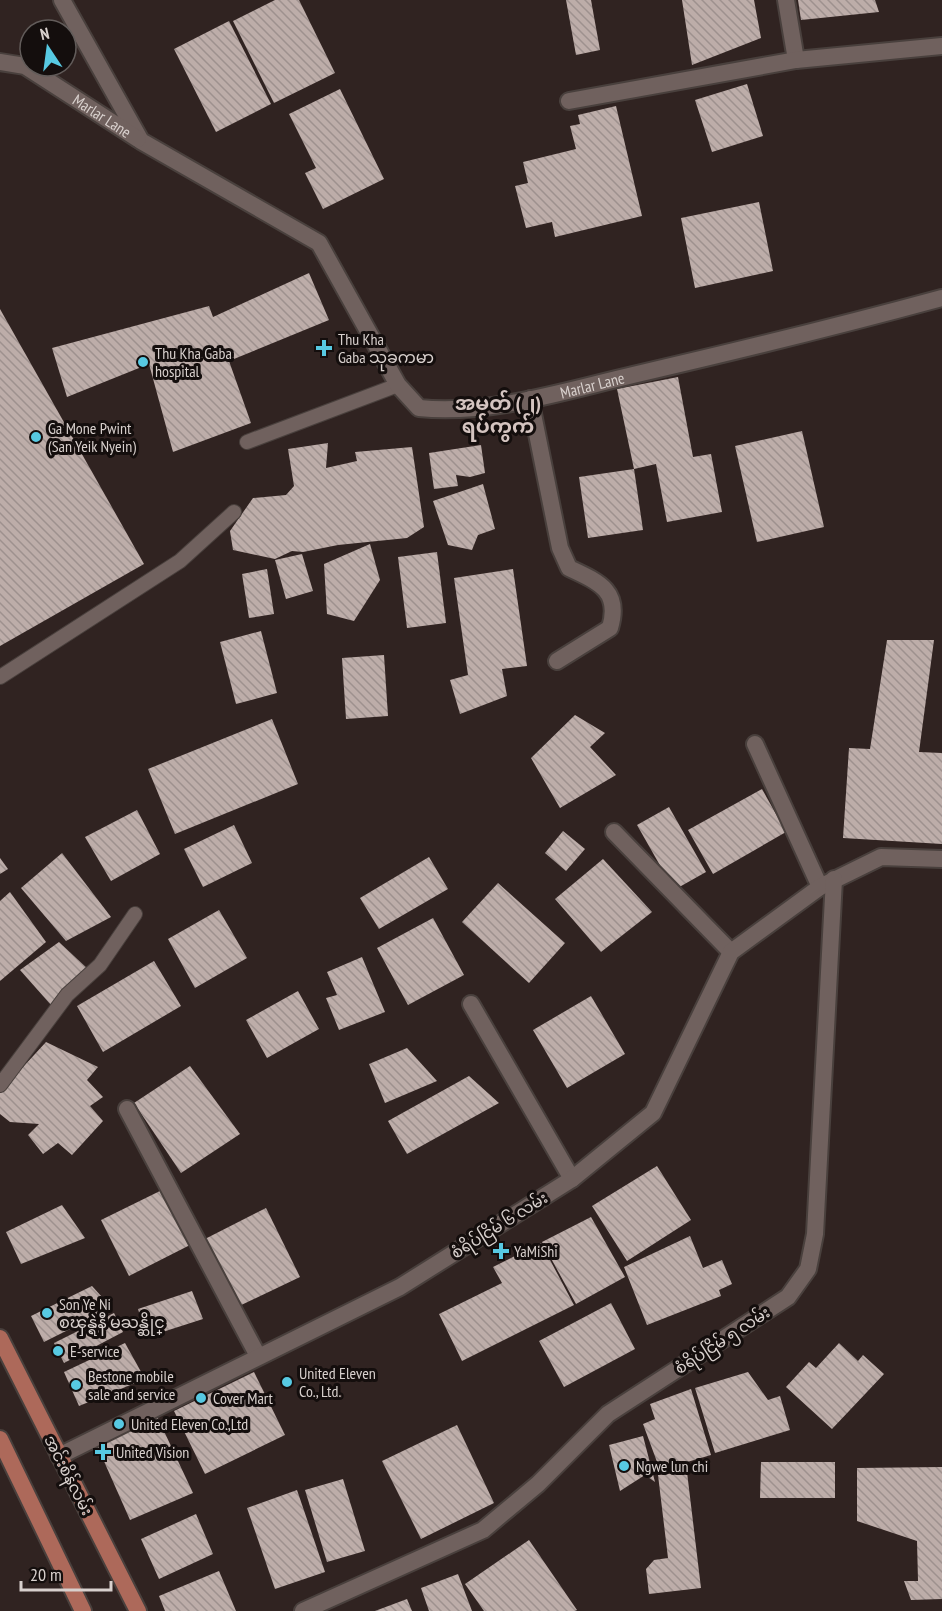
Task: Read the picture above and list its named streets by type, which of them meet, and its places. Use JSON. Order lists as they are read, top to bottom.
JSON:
{
  "streets": {
    "main road": ["အင်းစိန်လမ်း"],
    "street": ["Marlar Lane", "စံရိပ်ငြိမ် ၆ လမ်း", "စံရိပ်ငြိမ် ၅ လမ်း"]
  },
  "crossings": [
    ["စံရိပ်ငြိမ် ၆ လမ်း", "စံရိပ်ငြိမ် ၅ လမ်း"],
    ["စံရိပ်ငြိမ် ၆ လမ်း", "အင်းစိန်လမ်း"]
  ],
  "districts": ["အမှတ် (၂) ရပ်ကွက်"],
  "places": {
    "health": ["Thu Kha Gaba သုခကမာ", "YaMiShi", "United Vision"],
    "other": [
      "Thu Kha Gaba hospital",
      "Ga Mone Pwint (San Yeik Nyein)",
      "Son Ye Ni စၾန္ရဲနီ မႀန္ဆိုင္",
      "E-service",
      "United Eleven Co., Ltd.",
      "Bestone mobile sale and service",
      "Cover Mart",
      "United Eleven Co.,Ltd",
      "Ngwe lun chi"
    ]
  },
  "scale_bar": "20 m",
  "north": "top"
}
